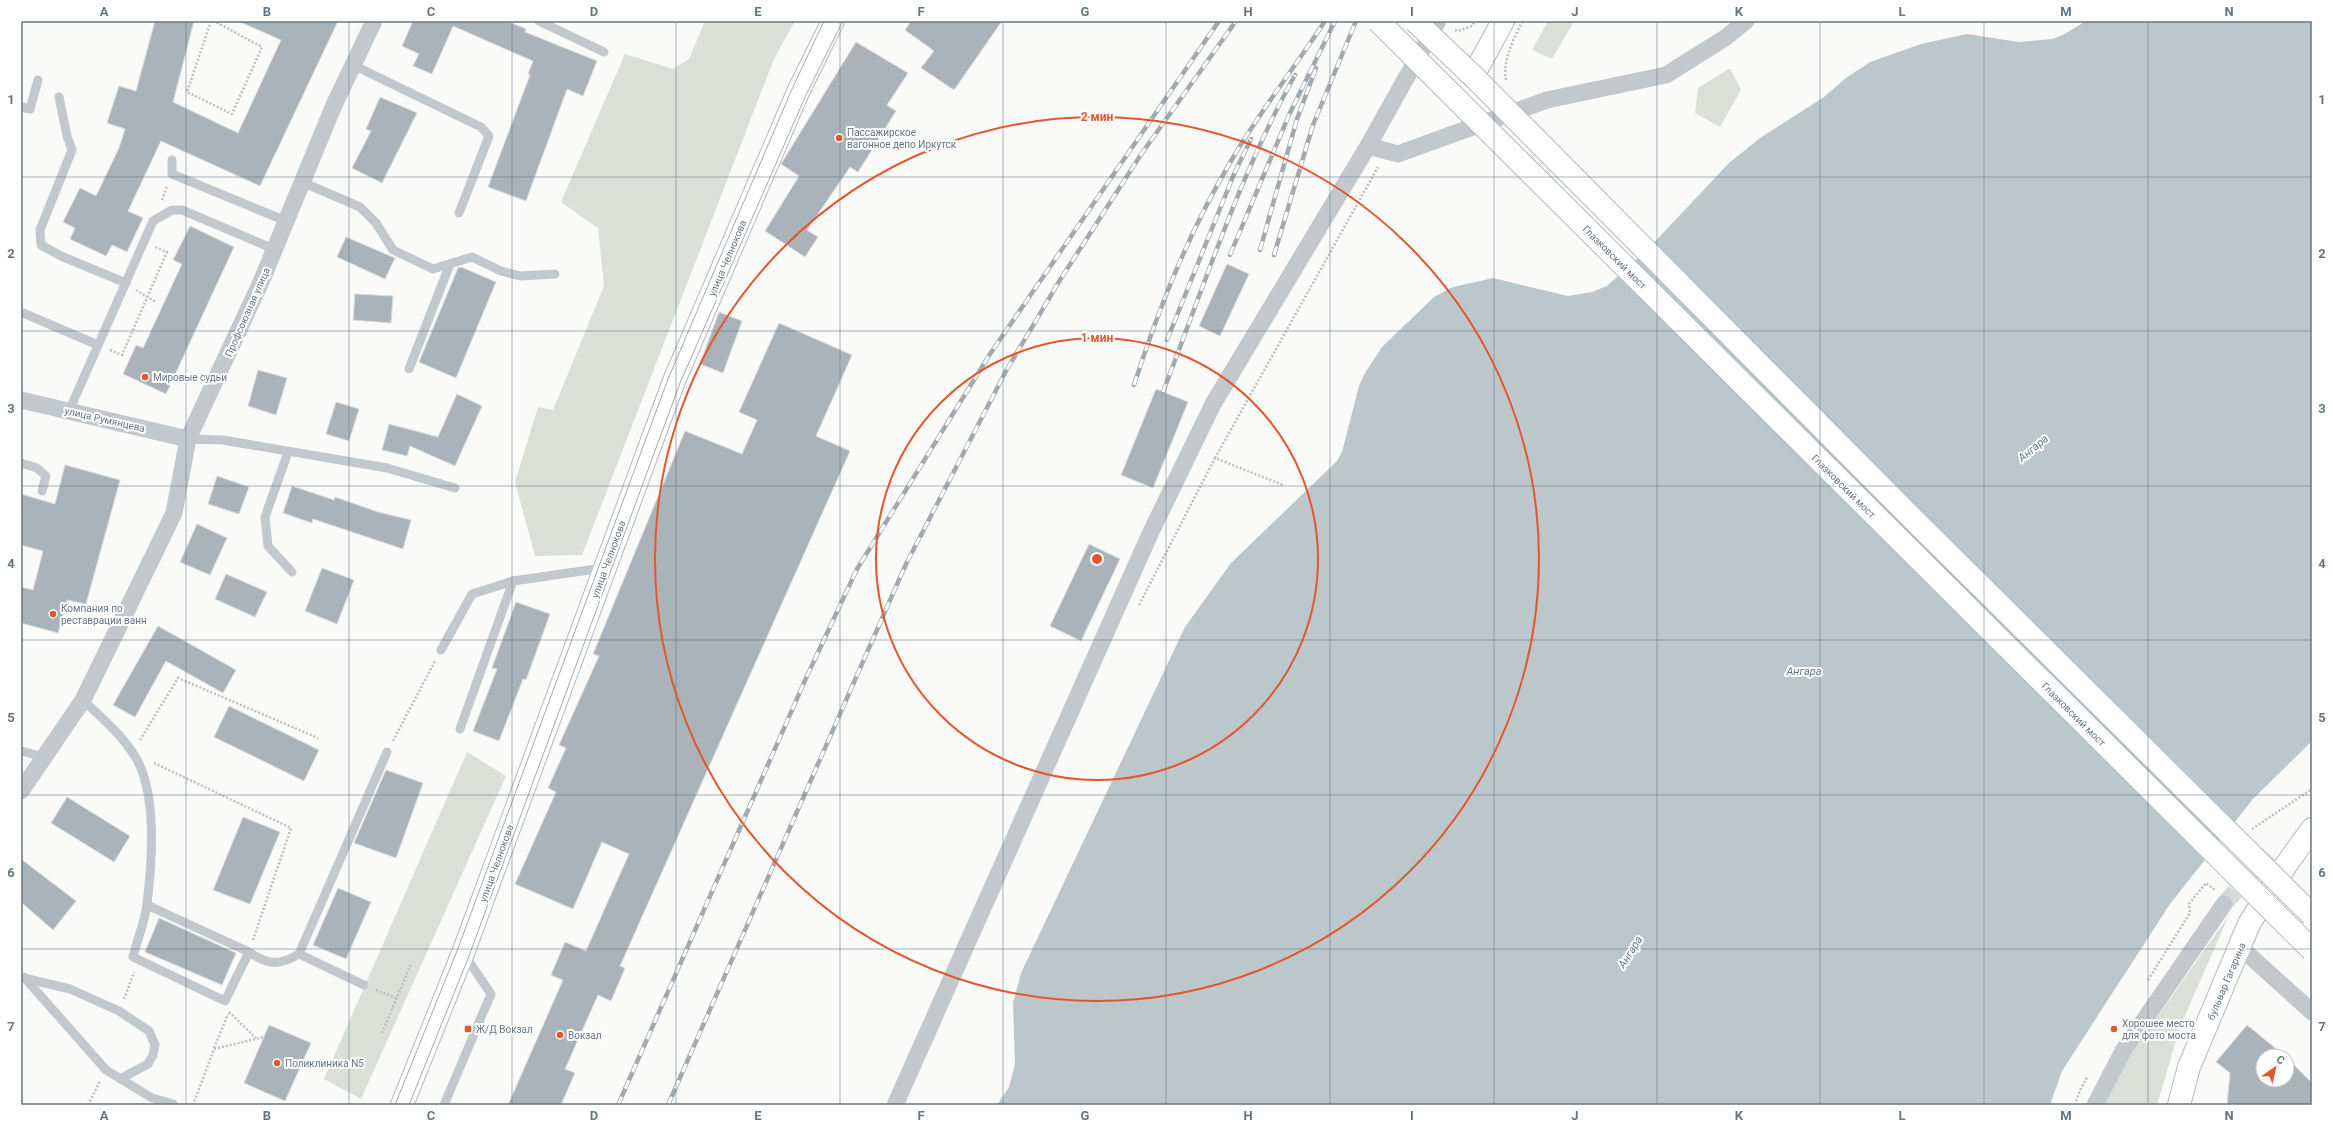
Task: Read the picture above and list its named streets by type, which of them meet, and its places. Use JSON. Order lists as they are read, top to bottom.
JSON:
{
  "streets": {
    "main road": ["Глазковский мост", "улица Челнокова", "бульвар Гагарина"],
    "street": ["Профсоюзная улица", "улица Румянцева"]
  },
  "crossings": [
    ["Профсоюзная улица", "улица Румянцева"]
  ],
  "water": ["Ангара"],
  "places": {
    "other": [
      "Пассажирское вагонное депо Иркутск",
      "Мировые судьи",
      "Компания по реставрации ванн",
      "Хорошее место для фото моста",
      "Вокзал",
      "Поликлиника N5"
    ],
    "transit": ["Ж/Д Вокзал"]
  },
  "north": "top right",
  "grid": {
    "columns": [
      "A",
      "B",
      "C",
      "D",
      "E",
      "F",
      "G",
      "H",
      "I",
      "J",
      "K",
      "L",
      "M",
      "N"
    ],
    "rows": [
      "1",
      "2",
      "3",
      "4",
      "5",
      "6",
      "7"
    ]
  },
  "rings": ["2 мин", "1 мин"]
}
